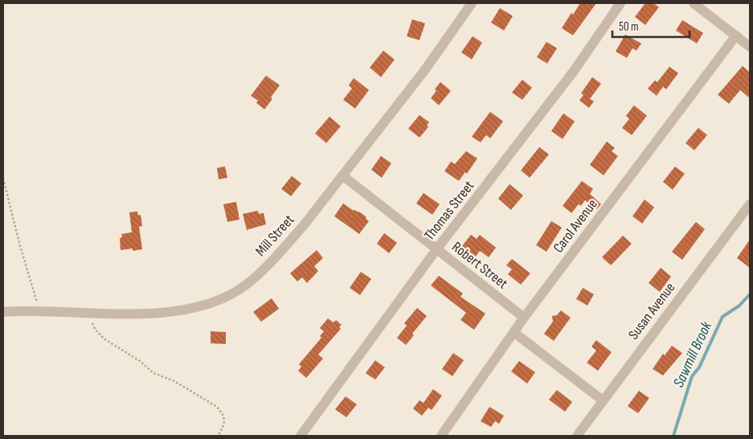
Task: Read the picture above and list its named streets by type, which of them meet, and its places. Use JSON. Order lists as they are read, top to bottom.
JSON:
{
  "streets": {
    "street": [
      "Thomas Street",
      "Carol Avenue",
      "Mill Street",
      "Robert Street",
      "Susan Avenue"
    ]
  },
  "crossings": [
    ["Thomas Street", "Robert Street"],
    ["Carol Avenue", "Robert Street"],
    ["Mill Street", "Robert Street"]
  ],
  "water": ["Sawmill Brook"],
  "scale_bar": "50 m"
}
